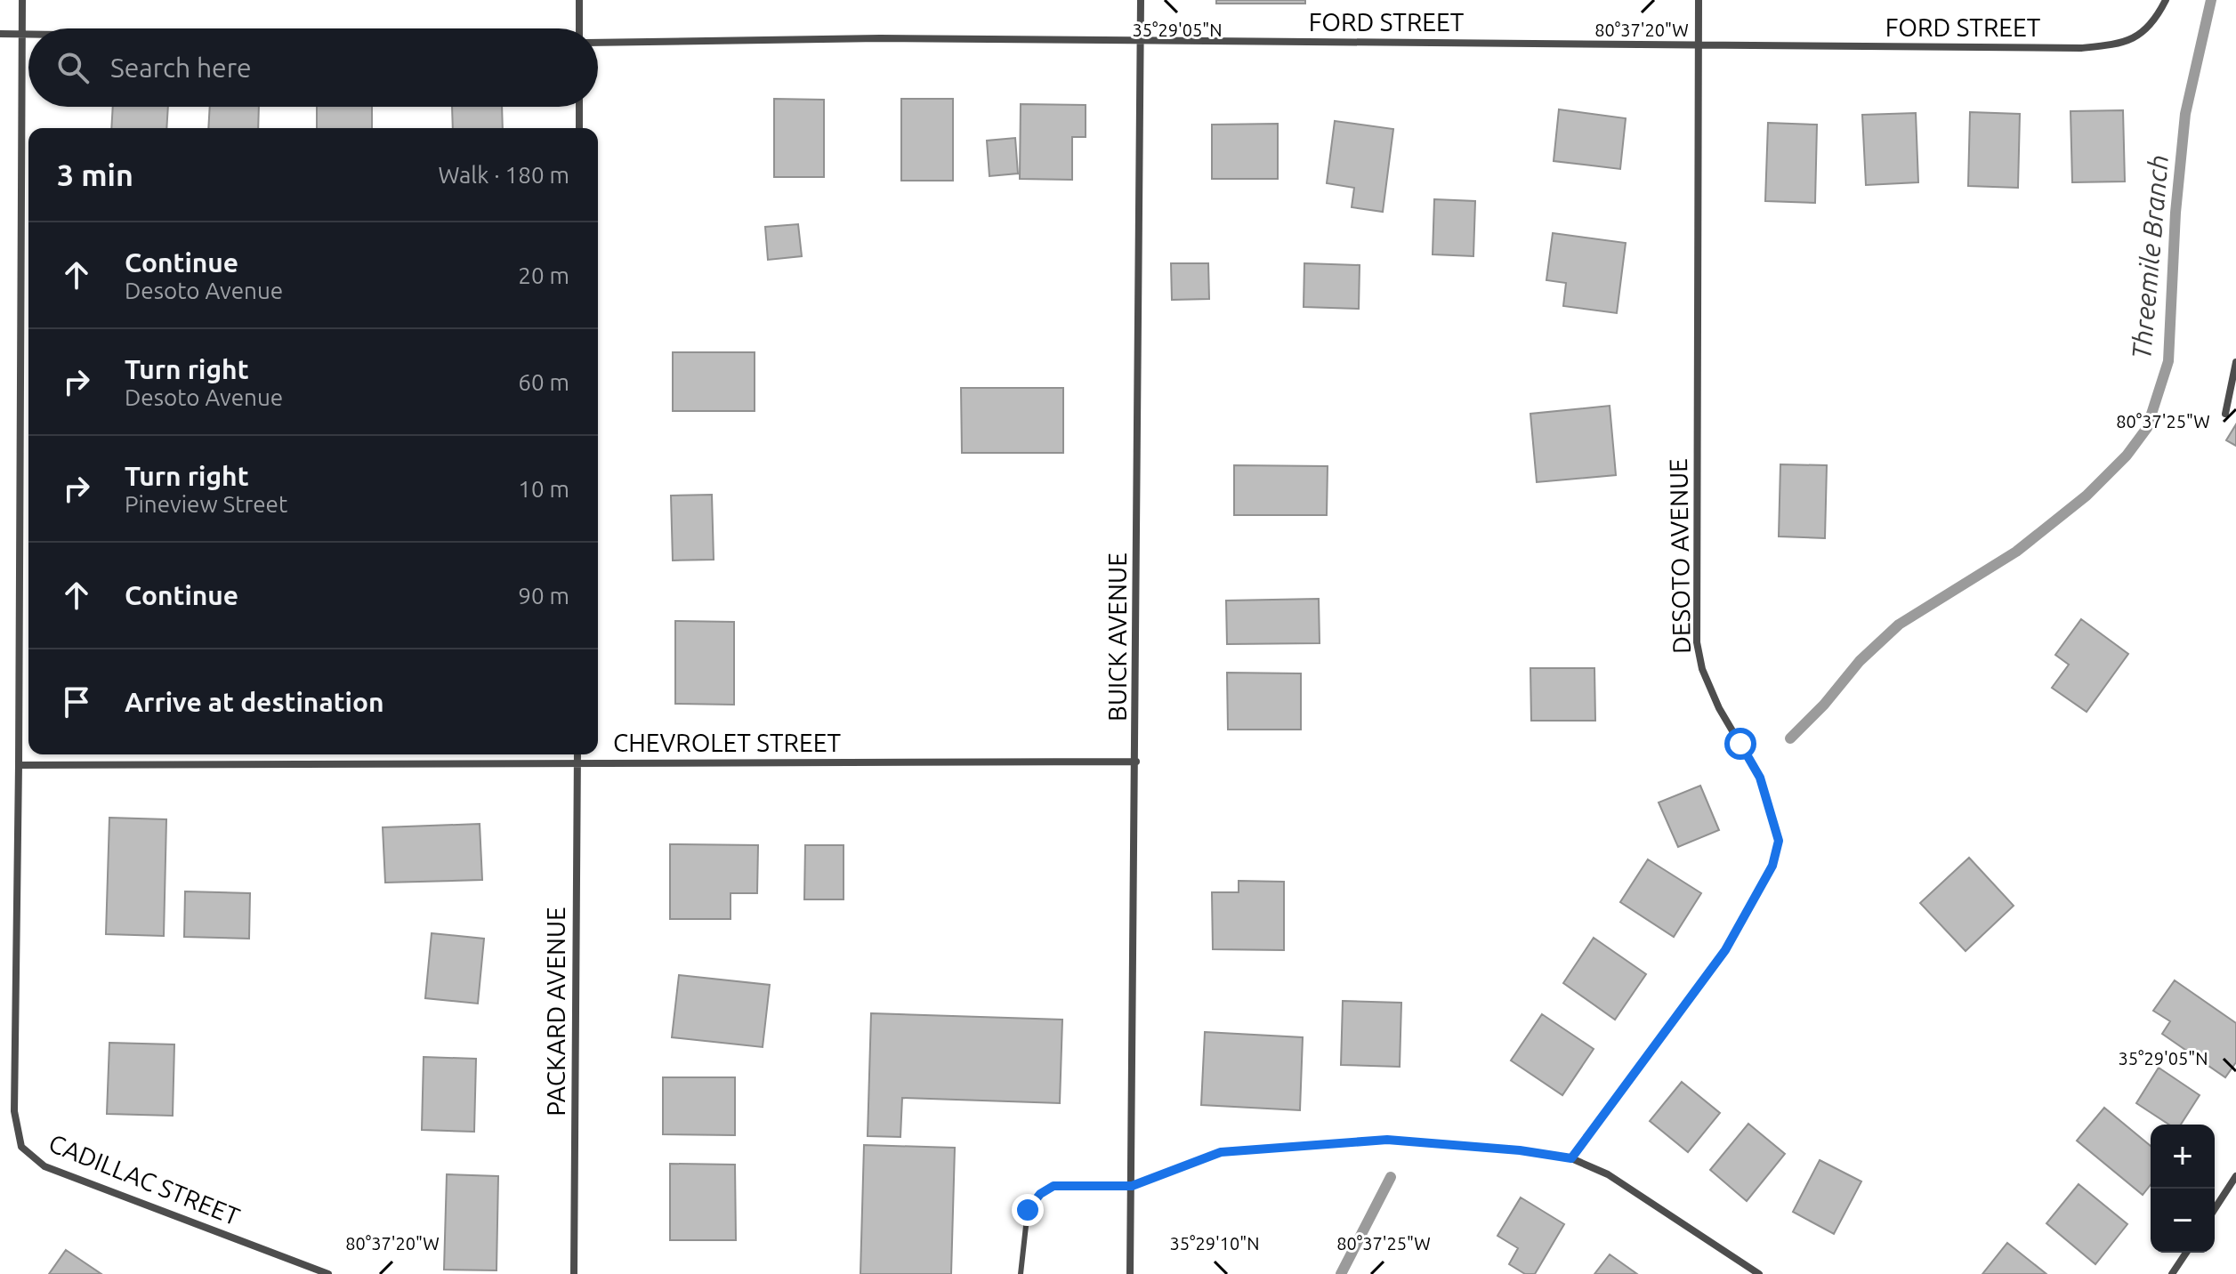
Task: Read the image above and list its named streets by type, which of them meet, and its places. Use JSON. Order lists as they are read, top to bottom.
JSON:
{
  "streets": {
    "street": [
      "FORD STREET",
      "DESOTO AVENUE",
      "BUICK AVENUE",
      "CHEVROLET STREET",
      "PACKARD AVENUE",
      "CADILLAC STREET"
    ]
  },
  "crossings": [
    ["FORD STREET", "DESOTO AVENUE"],
    ["FORD STREET", "BUICK AVENUE"],
    ["BUICK AVENUE", "CHEVROLET STREET"],
    ["CHEVROLET STREET", "PACKARD AVENUE"],
    ["CHEVROLET STREET", "CADILLAC STREET"]
  ],
  "water": ["Threemile Branch"],
  "page": {
    "search": "Search here",
    "heading": ["3 min", "Walk · 180 m"],
    "list": [
      ["Continue", "Desoto Avenue", "20 m"],
      ["Turn right", "Desoto Avenue", "60 m"],
      ["Turn right", "Pineview Street", "10 m"],
      ["Continue", "90 m"],
      "Arrive at destination"
    ],
    "map_buttons": ["+", "−"]
  },
  "coordinates": [
    "35°29'05\"N",
    "80°37'20\"W",
    "80°37'25\"W",
    "35°29'10\"N"
  ]
}
